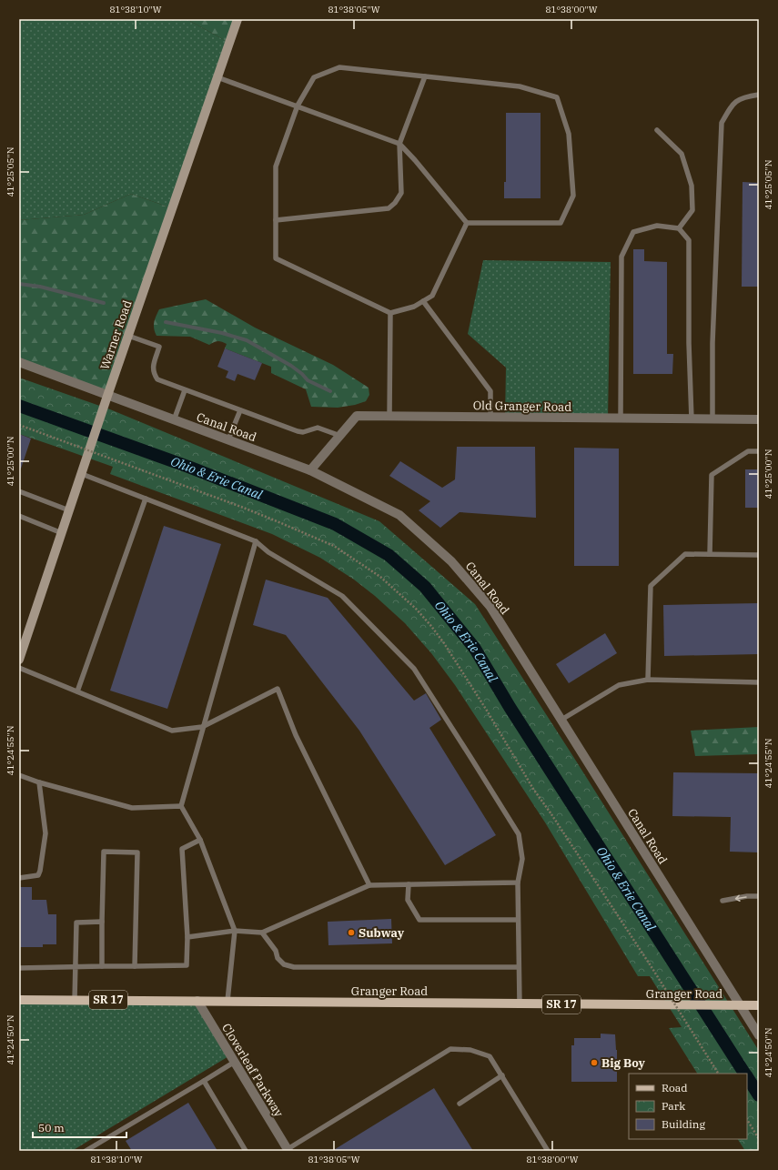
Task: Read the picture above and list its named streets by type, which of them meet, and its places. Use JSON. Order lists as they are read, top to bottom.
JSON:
{
  "streets": {
    "main road": ["Warner Road", "Granger Road", "SR 17"],
    "street": ["Old Granger Road", "Canal Road", "Cloverleaf Parkway"]
  },
  "crossings": [
    ["Warner Road", "Canal Road"],
    ["Old Granger Road", "Canal Road"],
    ["Canal Road", "Granger Road"],
    ["Granger Road", "Cloverleaf Parkway"]
  ],
  "water": ["Ohio & Erie Canal"],
  "places": ["Subway", "Big Boy"],
  "legend": ["Road", "Park", "Building"],
  "scale_bar": "50 m",
  "coordinates": [
    "81°38'10\"W",
    "81°38'05\"W",
    "81°38'00\"W",
    "41°25'05\"N",
    "41°25'00\"N",
    "41°24'55\"N",
    "41°24'50\"N"
  ]
}
